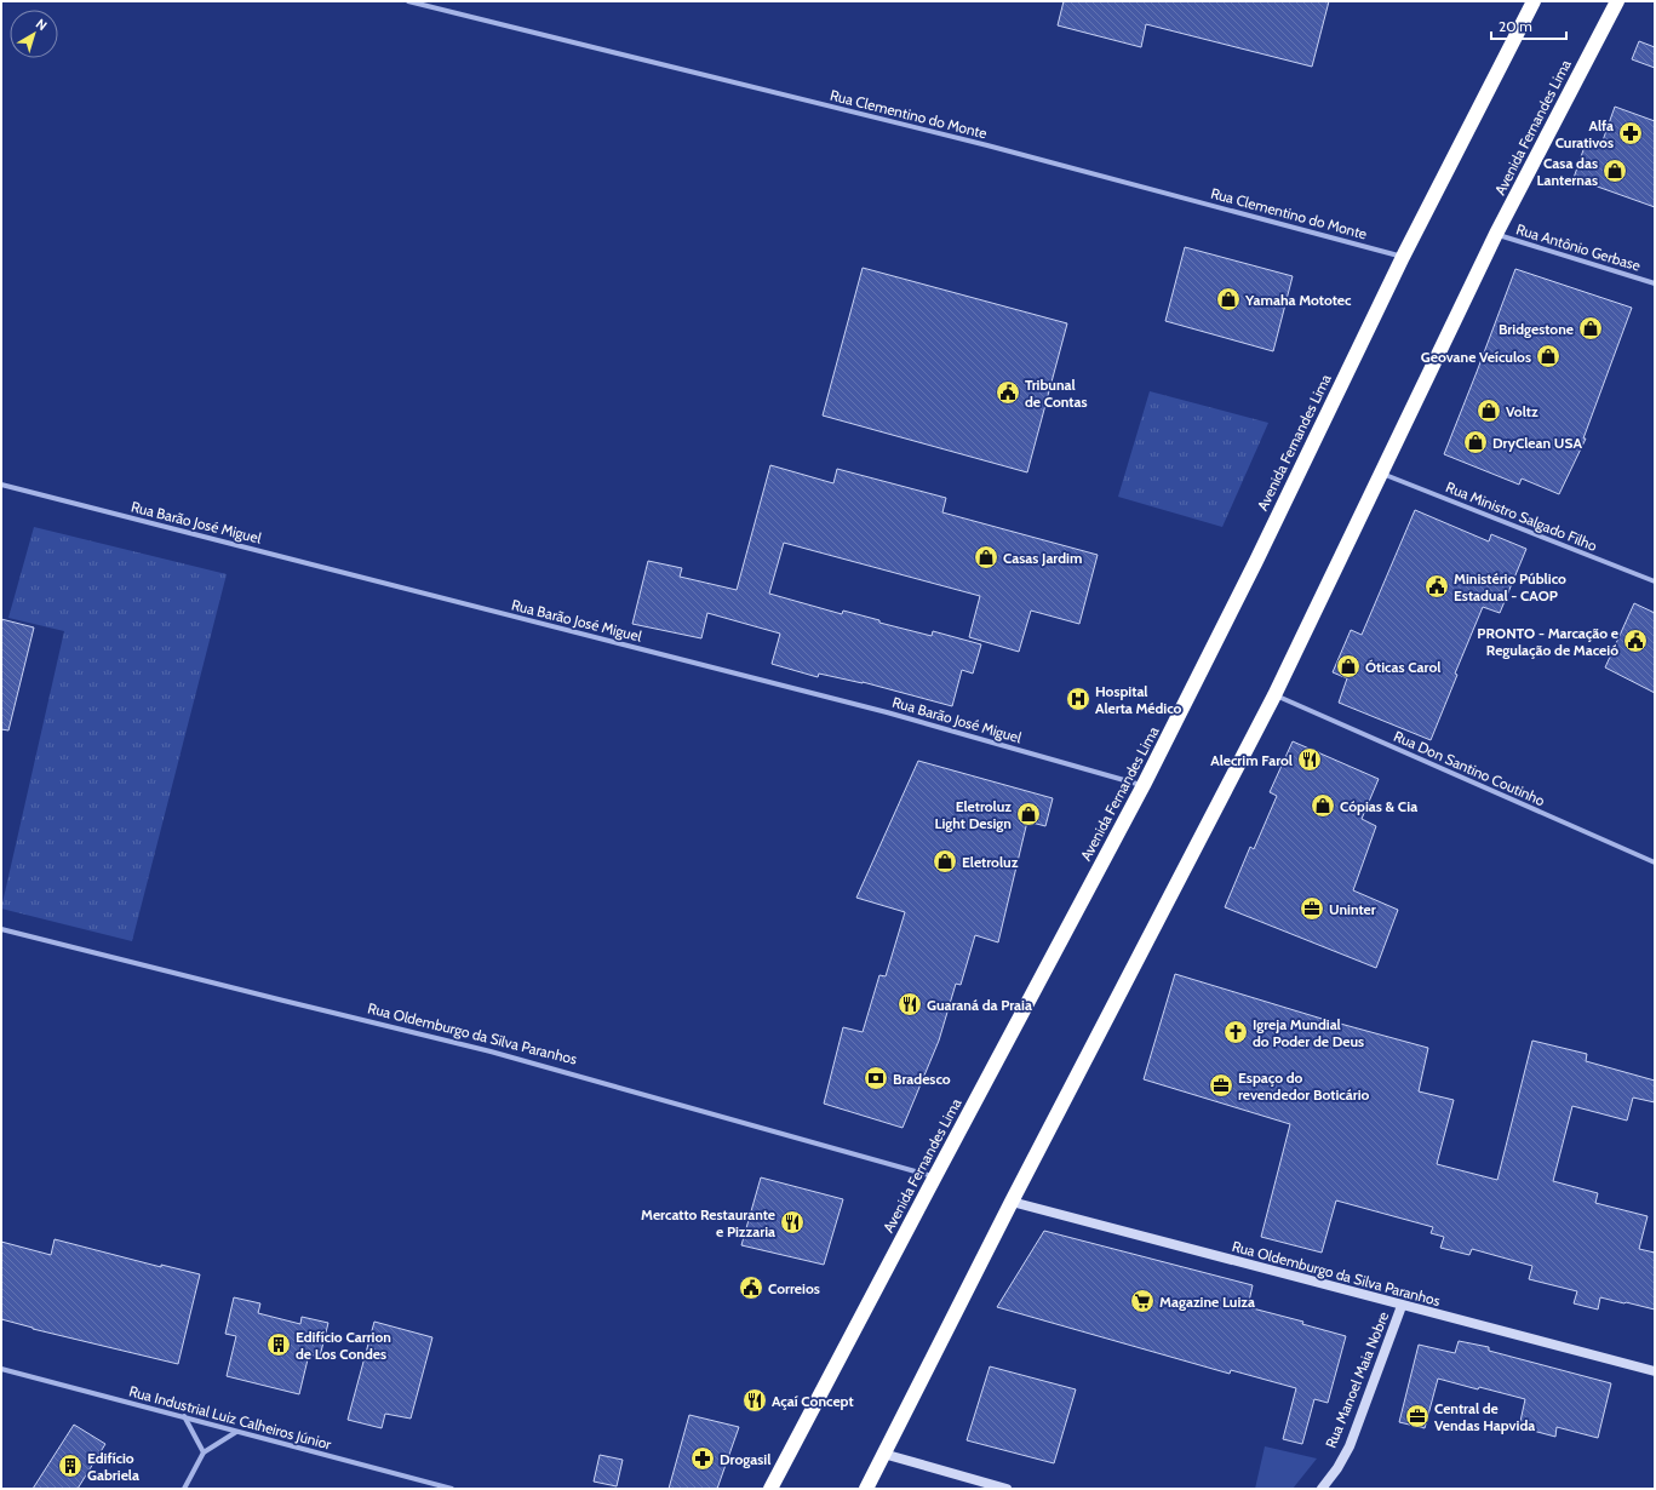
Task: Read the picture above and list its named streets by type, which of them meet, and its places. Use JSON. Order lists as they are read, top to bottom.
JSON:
{
  "streets": {
    "highway": ["Avenida Fernandes Lima"],
    "street": [
      "Rua Clementino do Monte",
      "Rua Antônio Gerbase",
      "Rua Ministro Salgado Filho",
      "Rua Barão José Miguel",
      "Rua Don Santino Coutinho",
      "Rua Oldemburgo da Silva Paranhos",
      "Rua Manoel Maia Nobre",
      "Rua Industrial Luiz Calheiros Júnior"
    ]
  },
  "crossings": [
    ["Rua Clementino do Monte", "Avenida Fernandes Lima"],
    ["Avenida Fernandes Lima", "Rua Antônio Gerbase"],
    ["Avenida Fernandes Lima", "Rua Ministro Salgado Filho"],
    ["Avenida Fernandes Lima", "Rua Barão José Miguel"],
    ["Avenida Fernandes Lima", "Rua Don Santino Coutinho"],
    ["Avenida Fernandes Lima", "Rua Oldemburgo da Silva Paranhos"],
    ["Rua Oldemburgo da Silva Paranhos", "Rua Manoel Maia Nobre"]
  ],
  "places": {
    "pharmacy": ["Alfa Curativos", "Drogasil"],
    "shop": [
      "Casa das Lanternas",
      "Yamaha Mototec",
      "Bridgestone",
      "Geovane Veículos",
      "Voltz",
      "DryClean USA",
      "Casas Jardim",
      "Óticas Carol",
      "Cópias & Cia",
      "Eletroluz Light Design",
      "Eletroluz"
    ],
    "public building": [
      "Tribunal de Contas",
      "Ministério Público Estadual - CAOP",
      "PRONTO - Marcação e Regulação de Maceió",
      "Correios"
    ],
    "hospital": ["Hospital Alerta Médico"],
    "restaurant": [
      "Alecrim Farol",
      "Guaraná da Praia",
      "Mercatto Restaurante e Pizzaria",
      "Açaí Concept"
    ],
    "office": ["Uninter", "Espaço do revendedor Boticário", "Central de Vendas Hapvida"],
    "church": ["Igreja Mundial do Poder de Deus"],
    "bank": ["Bradesco"],
    "supermarket": ["Magazine Luiza"],
    "building": ["Edifício Carrion de Los Condes", "Edifício Gabriela"]
  },
  "scale_bar": "20 m",
  "north": "top right"
}
